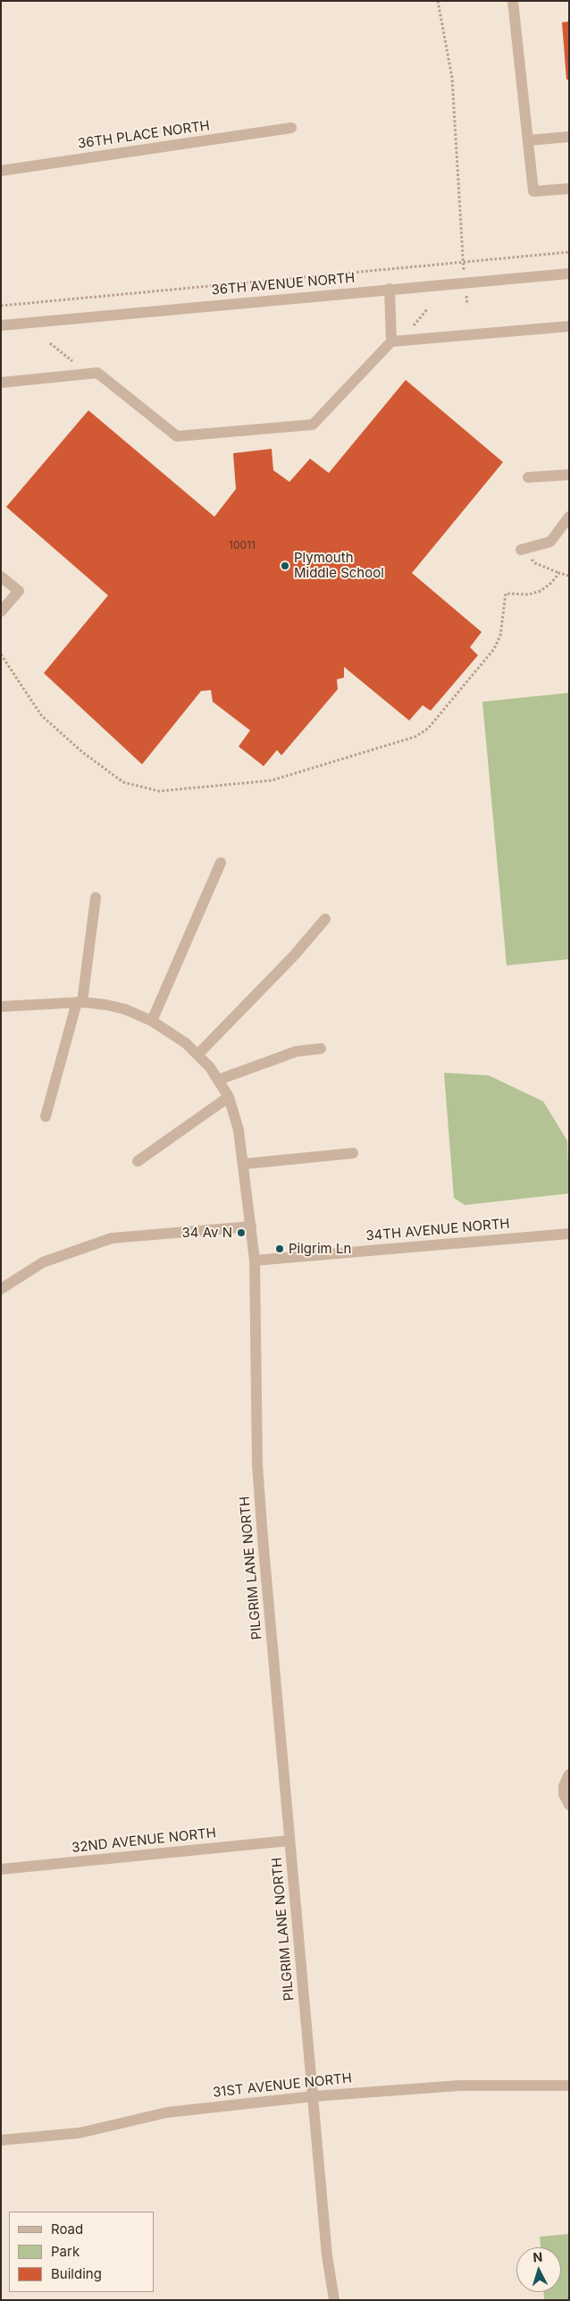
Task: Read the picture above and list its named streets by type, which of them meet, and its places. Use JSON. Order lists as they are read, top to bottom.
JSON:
{
  "streets": {
    "street": [
      "36TH PLACE NORTH",
      "36TH AVENUE NORTH",
      "34TH AVENUE NORTH",
      "PILGRIM LANE NORTH",
      "32ND AVENUE NORTH",
      "31ST AVENUE NORTH"
    ]
  },
  "crossings": [
    ["34TH AVENUE NORTH", "PILGRIM LANE NORTH"],
    ["PILGRIM LANE NORTH", "32ND AVENUE NORTH"],
    ["PILGRIM LANE NORTH", "31ST AVENUE NORTH"]
  ],
  "places": ["Plymouth Middle School", "34 Av N", "Pilgrim Ln"],
  "house_numbers": ["10011"],
  "legend": ["Road", "Park", "Building"],
  "north": "top"
}
